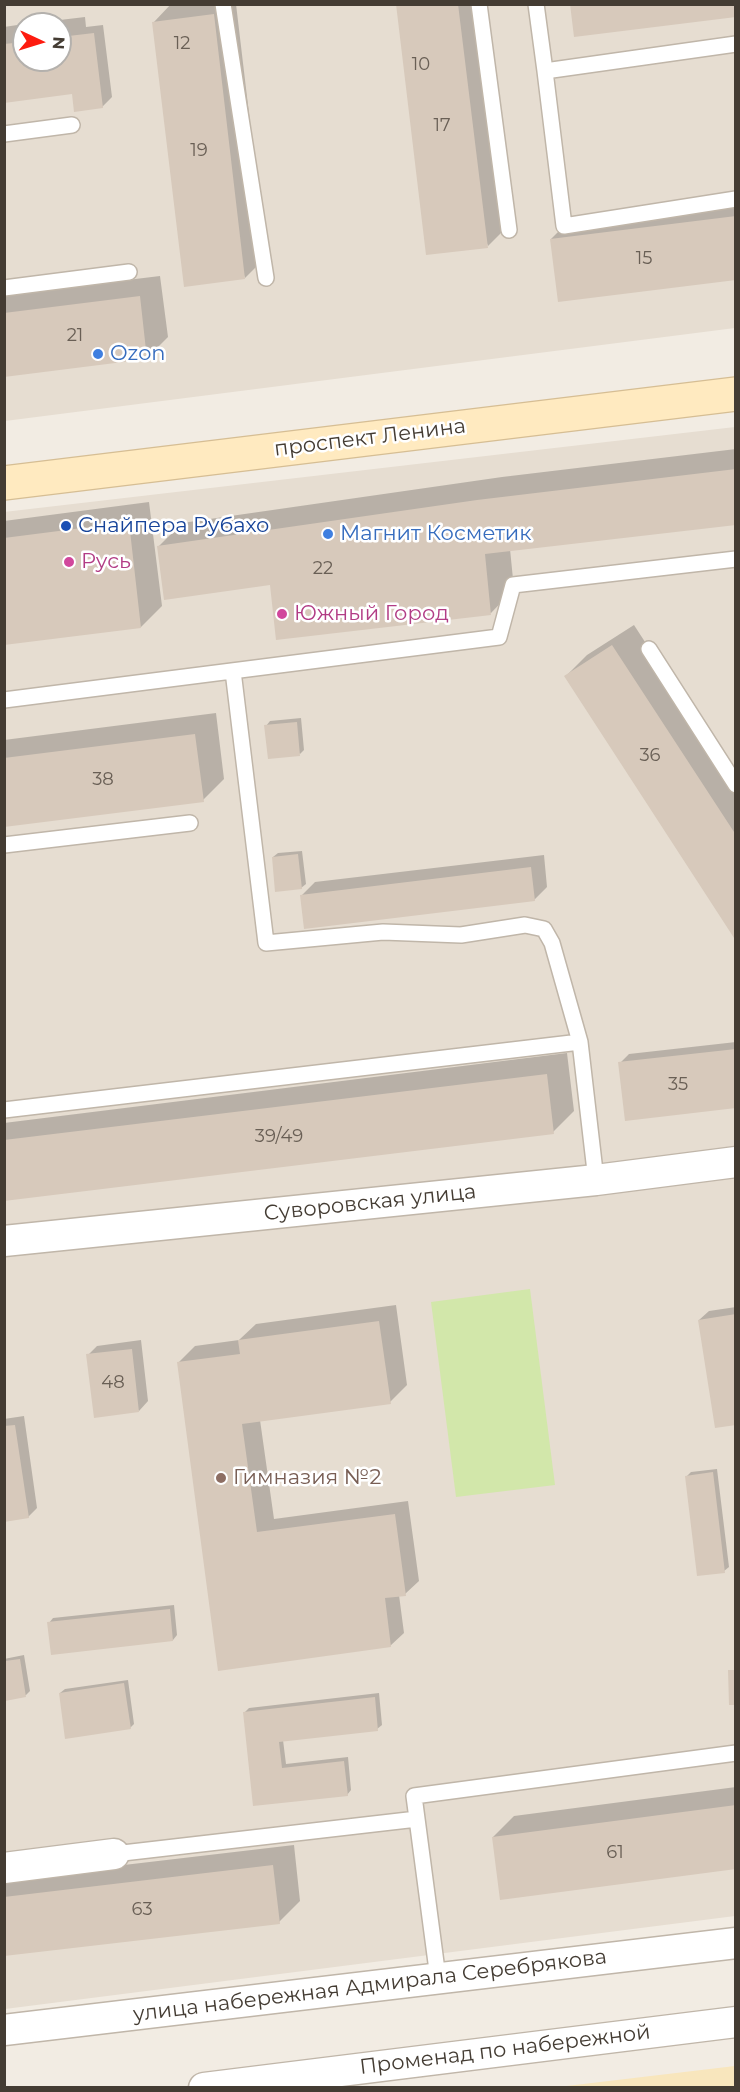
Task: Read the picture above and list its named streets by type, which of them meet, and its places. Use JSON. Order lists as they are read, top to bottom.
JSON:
{
  "streets": {
    "street": [
      "проспект Ленина",
      "Суворовская улица",
      "улица набережная Адмирала Серебрякова",
      "Променад по набережной"
    ]
  },
  "places": [
    "Ozon",
    "Снайпера Рубахо",
    "Магнит Косметик",
    "Русь",
    "Южный Город",
    "Гимназия №2"
  ],
  "house_numbers": [
    "12",
    "10",
    "17",
    "19",
    "15",
    "21",
    "22",
    "36",
    "38",
    "35",
    "39/49",
    "48",
    "61",
    "63"
  ],
  "north": "right"
}
